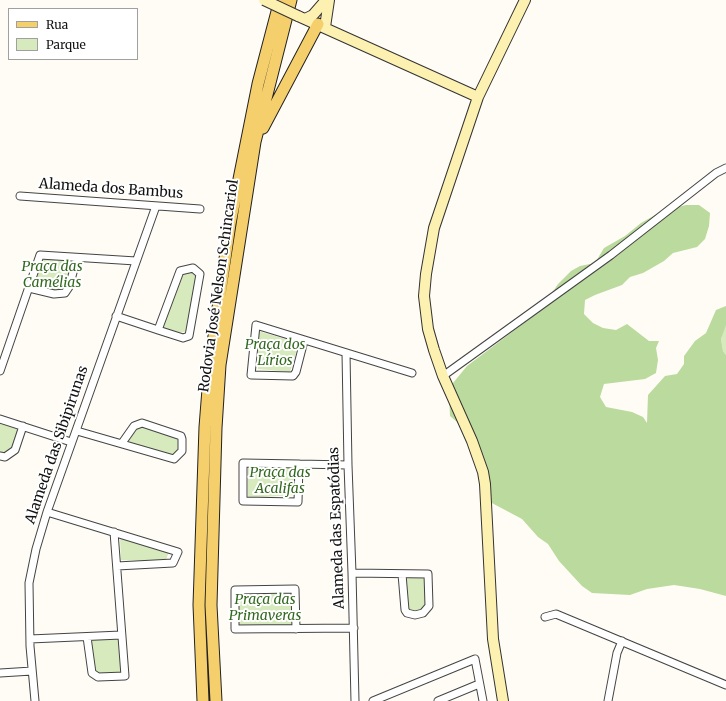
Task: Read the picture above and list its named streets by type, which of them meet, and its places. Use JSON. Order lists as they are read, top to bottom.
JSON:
{
  "streets": {
    "main road": ["Rodovia José Nelson Schincariol"],
    "street": ["Alameda dos Bambus", "Alameda das Sibipirunas", "Alameda das Espatódias"]
  },
  "crossings": [
    ["Alameda dos Bambus", "Alameda das Sibipirunas"]
  ],
  "parks": [
    "Praça das Camélias",
    "Praça dos Lírios",
    "Praça das Acalifas",
    "Praça das Primaveras"
  ],
  "legend": ["Rua", "Parque"]
}
